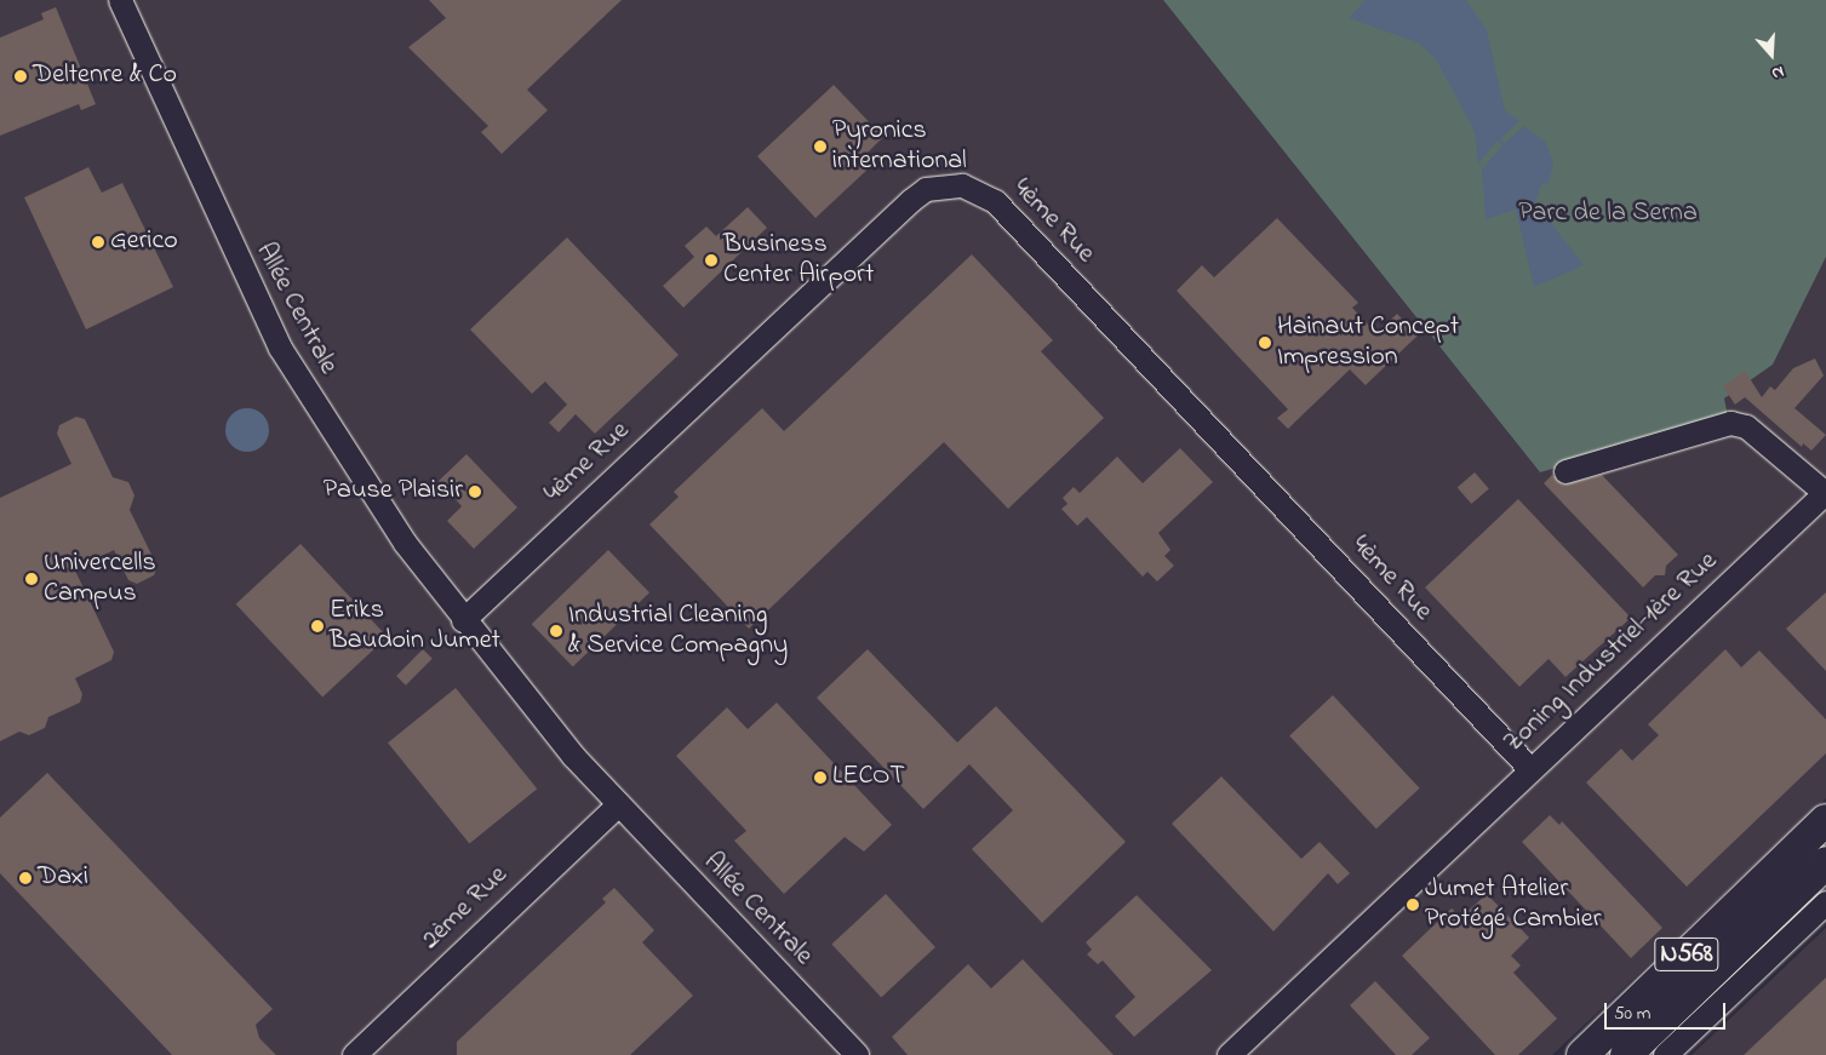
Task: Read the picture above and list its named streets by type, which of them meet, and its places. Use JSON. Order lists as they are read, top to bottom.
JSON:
{
  "streets": {
    "highway": ["N568"],
    "street": [
      "4ème Rue",
      "Allée Centrale",
      "Zoning Industriel-1ère Rue",
      "2ème Rue"
    ]
  },
  "crossings": [
    ["4ème Rue", "Allée Centrale"],
    ["4ème Rue", "Zoning Industriel-1ère Rue"],
    ["Allée Centrale", "2ème Rue"]
  ],
  "parks": ["Parc de la Serna"],
  "places": [
    "Deltenre & Co",
    "Pyronics international",
    "Gerico",
    "Business Center Airport",
    "Hainaut Concept Impression",
    "Pause Plaisir",
    "Univercells Campus",
    "Eriks Baudoin Jumet",
    "Industrial Cleaning & Service Compagny",
    "LECOT",
    "Daxi",
    "Jumet Atelier Protégé Cambier"
  ],
  "scale_bar": "50 m",
  "north": "bottom"
}
